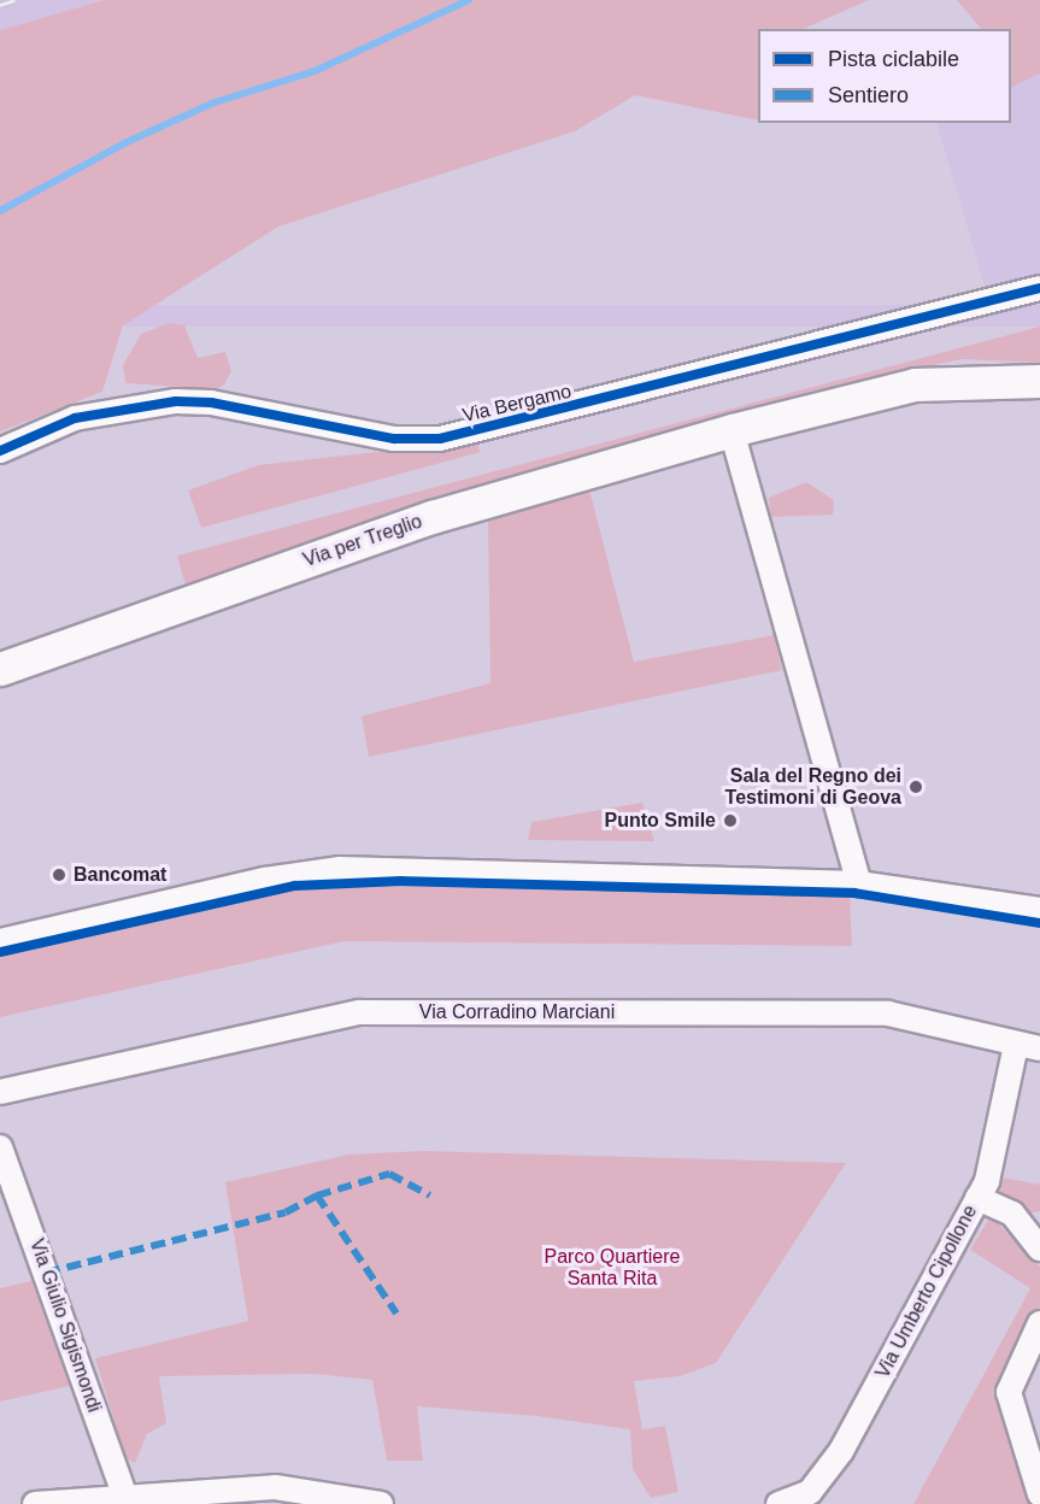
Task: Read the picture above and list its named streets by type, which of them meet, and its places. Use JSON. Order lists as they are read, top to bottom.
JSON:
{
  "streets": {
    "main road": ["Via per Treglio"],
    "street": [
      "Via Bergamo",
      "Via Corradino Marciani",
      "Via Umberto Cipollone",
      "Via Giulio Sigismondi"
    ]
  },
  "crossings": [
    ["Via Corradino Marciani", "Via Umberto Cipollone"]
  ],
  "parks": ["Parco Quartiere Santa Rita"],
  "places": ["Sala del Regno dei Testimoni di Geova", "Punto Smile", "Bancomat"],
  "legend": ["Pista ciclabile", "Sentiero"]
}
